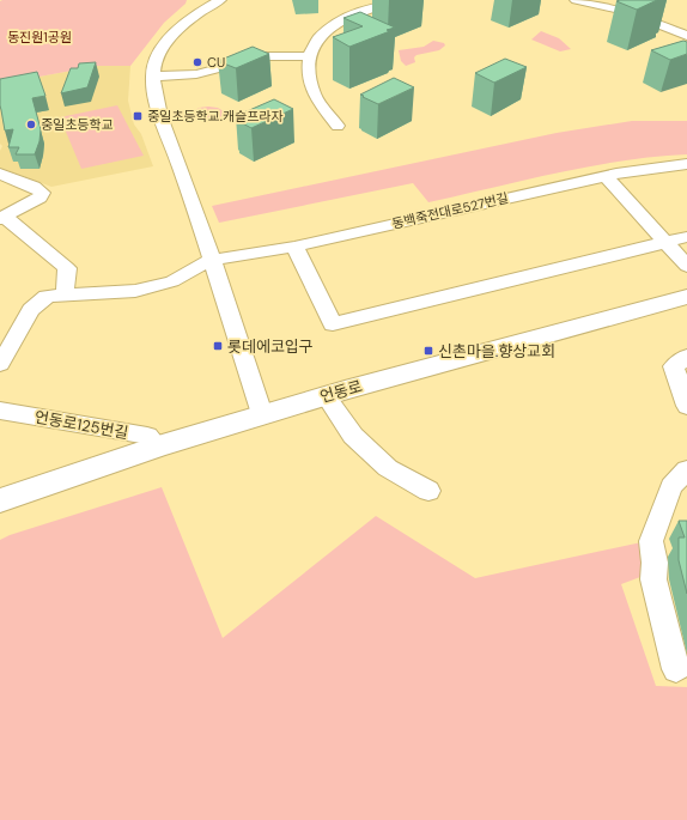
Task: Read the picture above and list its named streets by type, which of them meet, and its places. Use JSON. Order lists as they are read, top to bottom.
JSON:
{
  "streets": {
    "main road": ["언동로"],
    "street": ["동백죽전대로527번길", "언동로125번길"]
  },
  "crossings": [
    ["언동로", "언동로125번길"]
  ],
  "parks": ["동진원1공원"],
  "places": {
    "other": ["CU", "중일초등학교"],
    "transit": ["중일초등학교.캐슬프라자", "롯데에코입구", "신촌마을.향상교회"]
  }
}
